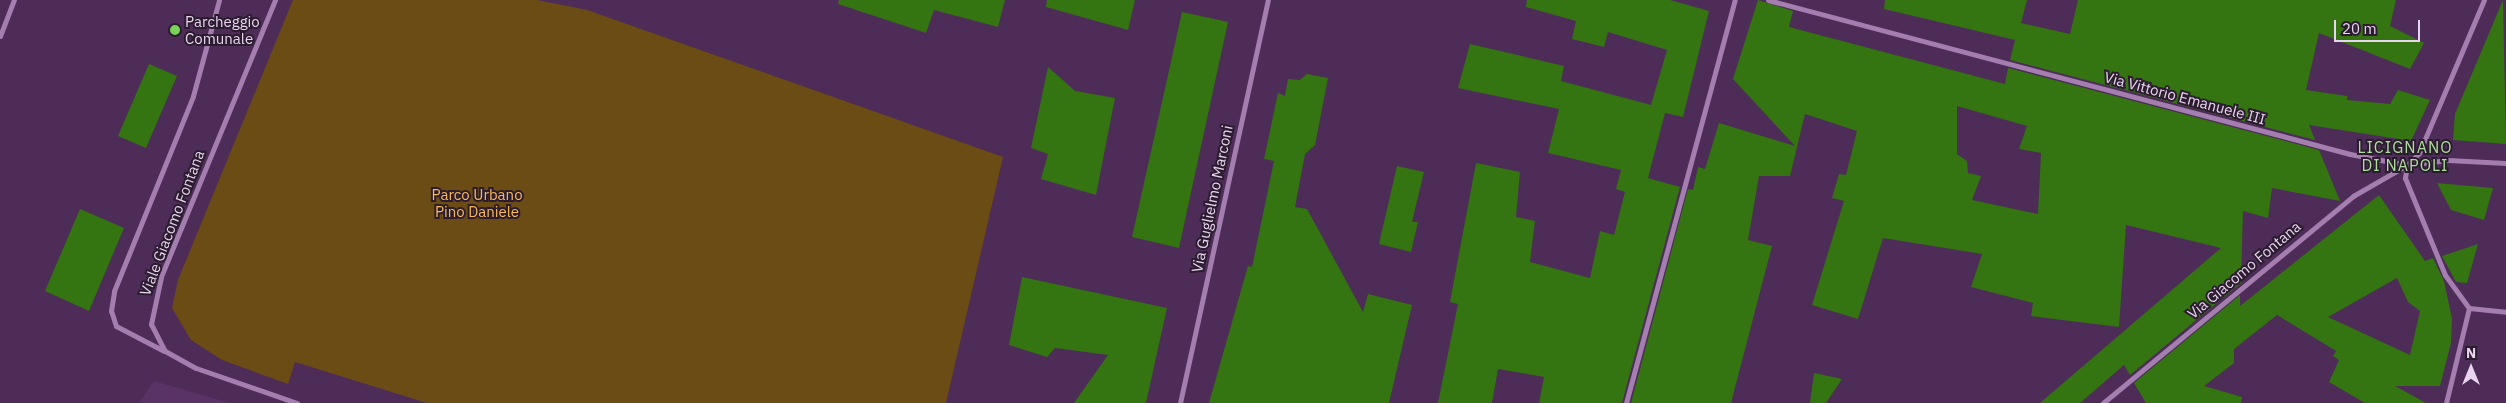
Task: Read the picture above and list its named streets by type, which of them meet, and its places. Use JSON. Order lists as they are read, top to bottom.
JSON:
{
  "streets": {
    "street": [
      "Via Vittorio Emanuele III",
      "Via Guglielmo Marconi",
      "Viale Giacomo Fontana",
      "Via Giacomo Fontana"
    ]
  },
  "crossings": [
    ["Via Vittorio Emanuele III", "Via Giacomo Fontana"]
  ],
  "districts": ["LICIGNANO DI NAPOLI"],
  "parks": ["Parco Urbano Pino Daniele"],
  "places": ["Parcheggio Comunale"],
  "scale_bar": "20 m",
  "north": "top"
}
